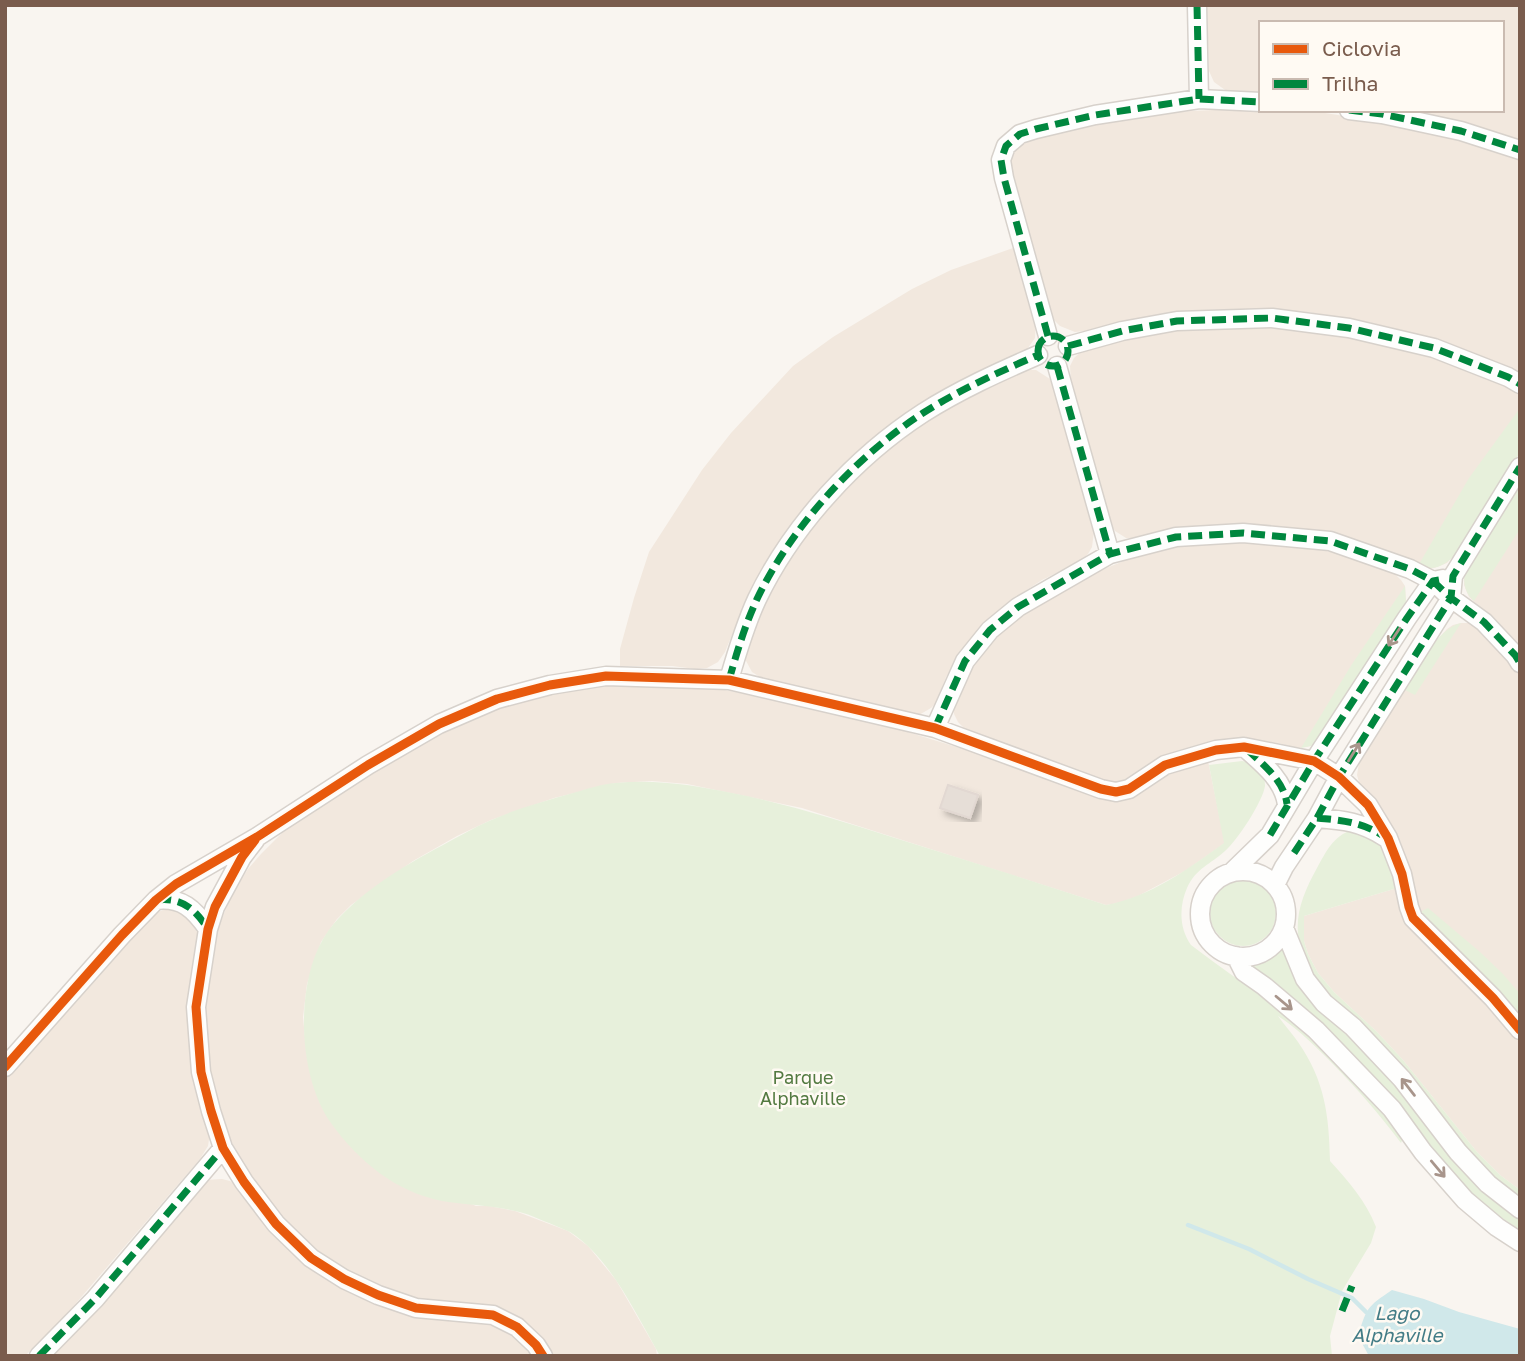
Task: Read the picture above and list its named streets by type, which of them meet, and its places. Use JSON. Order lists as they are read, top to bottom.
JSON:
{
  "water": ["Lago Alphaville"],
  "parks": ["Parque Alphaville"],
  "legend": ["Ciclovia", "Trilha"]
}
